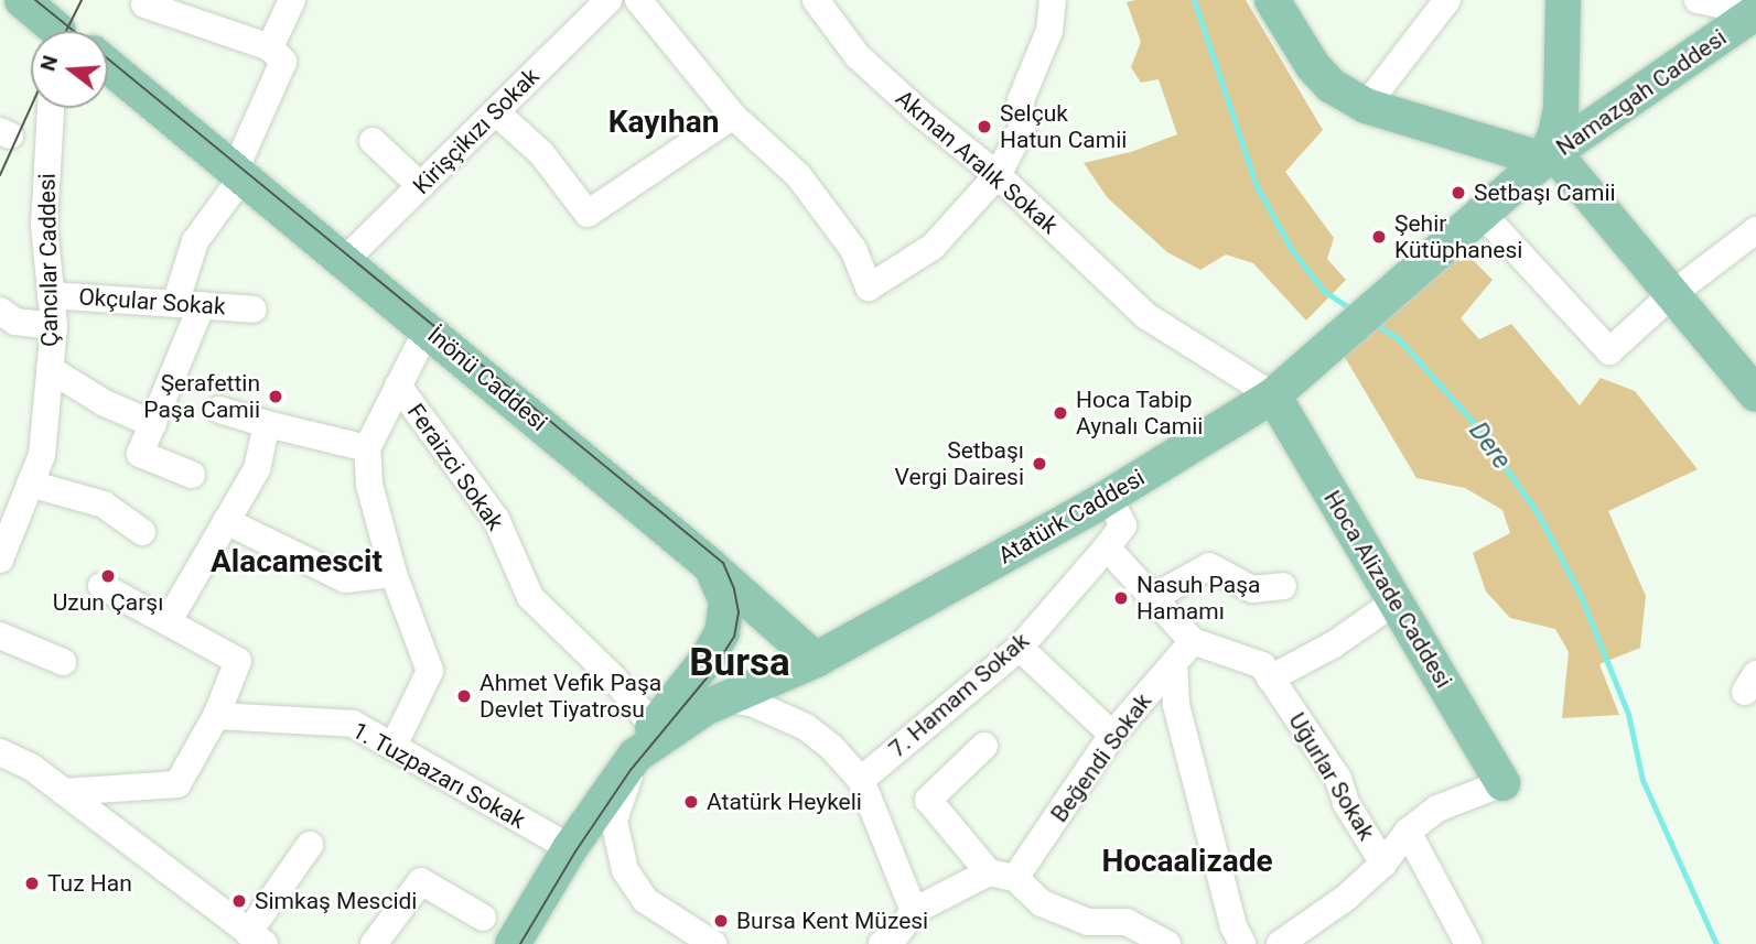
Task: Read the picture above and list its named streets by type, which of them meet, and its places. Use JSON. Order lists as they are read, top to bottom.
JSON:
{
  "streets": {
    "main road": [
      "Namazgah Caddesi",
      "İnönü Caddesi",
      "Atatürk Caddesi",
      "Hoca Alizade Caddesi"
    ],
    "street": [
      "Kirişçikızı Sokak",
      "Akman Aralık Sokak",
      "Çancılar Caddesi",
      "Okçular Sokak",
      "Feraizci Sokak",
      "7. Hamam Sokak",
      "Beğendi Sokak",
      "1. Tuzpazarı Sokak",
      "Uğurlar Sokak"
    ]
  },
  "crossings": [
    ["Namazgah Caddesi", "Atatürk Caddesi"],
    ["Kirişçikızı Sokak", "İnönü Caddesi"],
    ["Akman Aralık Sokak", "Atatürk Caddesi"],
    ["Akman Aralık Sokak", "Hoca Alizade Caddesi"],
    ["Çancılar Caddesi", "Okçular Sokak"],
    ["İnönü Caddesi", "Feraizci Sokak"],
    ["İnönü Caddesi", "Atatürk Caddesi"],
    ["Feraizci Sokak", "Atatürk Caddesi"],
    ["Atatürk Caddesi", "Hoca Alizade Caddesi"],
    ["Atatürk Caddesi", "7. Hamam Sokak"],
    ["Atatürk Caddesi", "1. Tuzpazarı Sokak"],
    ["7. Hamam Sokak", "Uğurlar Sokak"],
    ["Beğendi Sokak", "Uğurlar Sokak"]
  ],
  "districts": [
    "Kayıhan",
    "Alacamescit",
    "Bursa",
    "Hocaalizade"
  ],
  "water": ["Dere"],
  "places": [
    "Selçuk Hatun Camii",
    "Setbaşı Camii",
    "Şehir Kütüphanesi",
    "Şerafettin Paşa Camii",
    "Hoca Tabip Aynalı Camii",
    "Setbaşı Vergi Dairesi",
    "Uzun Çarşı",
    "Nasuh Paşa Hamamı",
    "Ahmet Vefik Paşa Devlet Tiyatrosu",
    "Atatürk Heykeli",
    "Tuz Han",
    "Simkaş Mescidi",
    "Bursa Kent Müzesi"
  ],
  "north": "left"
}
